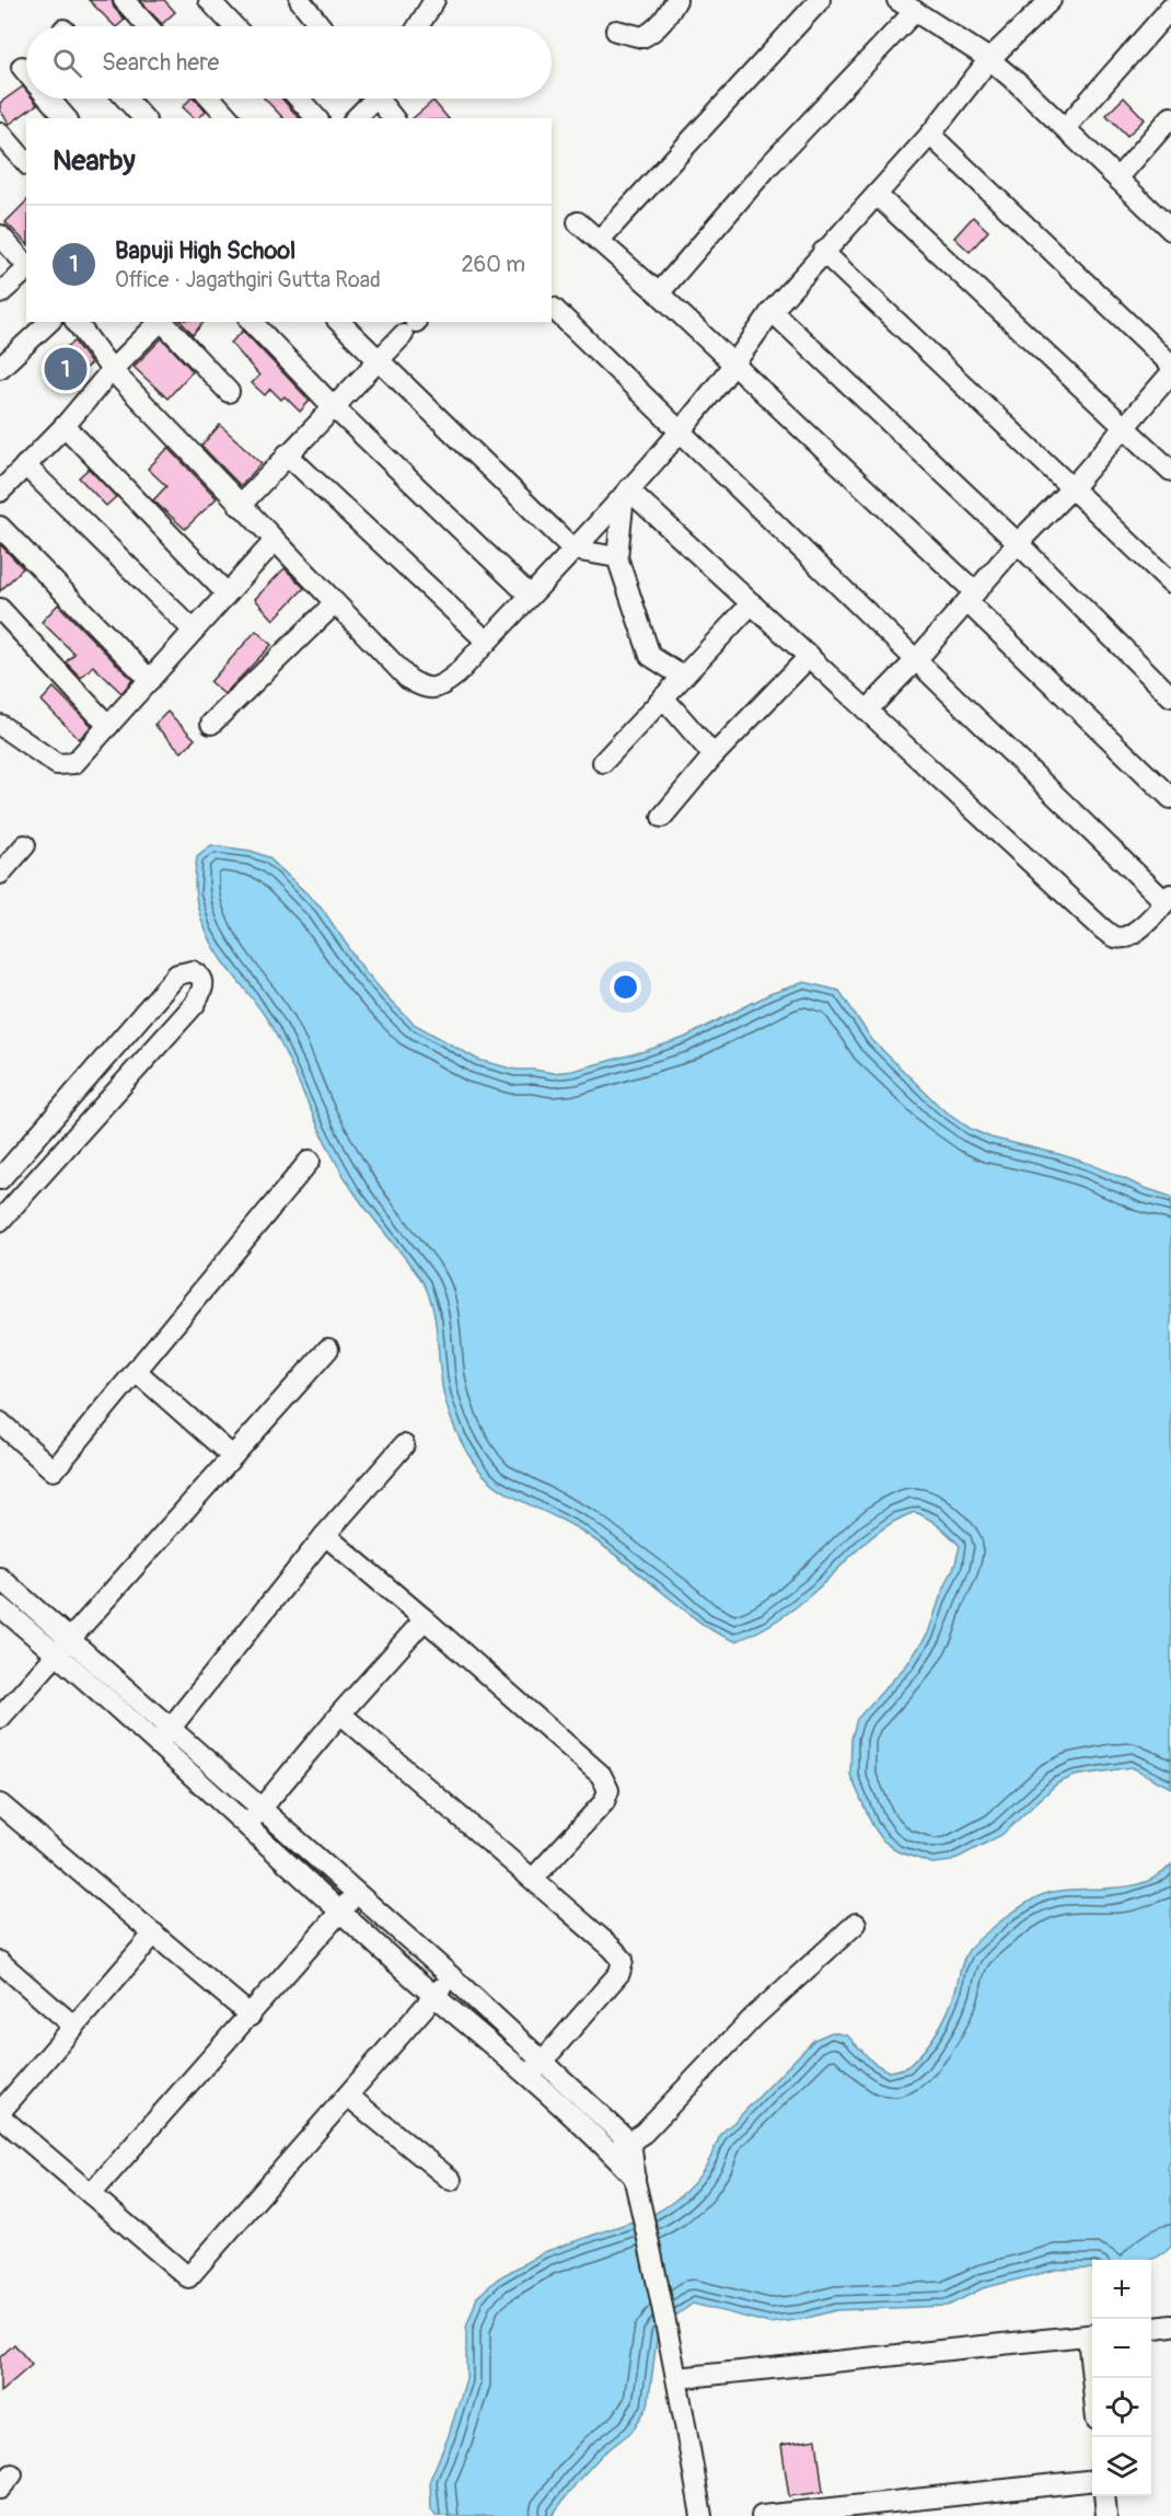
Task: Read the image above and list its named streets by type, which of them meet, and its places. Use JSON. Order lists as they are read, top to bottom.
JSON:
{
  "page": {
    "search": "Search here",
    "heading": "Nearby",
    "list": [
      {
        "mark": "1",
        "name": "Bapuji High School",
        "note": "Office · Jagathgiri Gutta Road",
        "value": "260 m"
      }
    ],
    "pins": "1",
    "map_buttons": ["+", "−"]
  }
}
